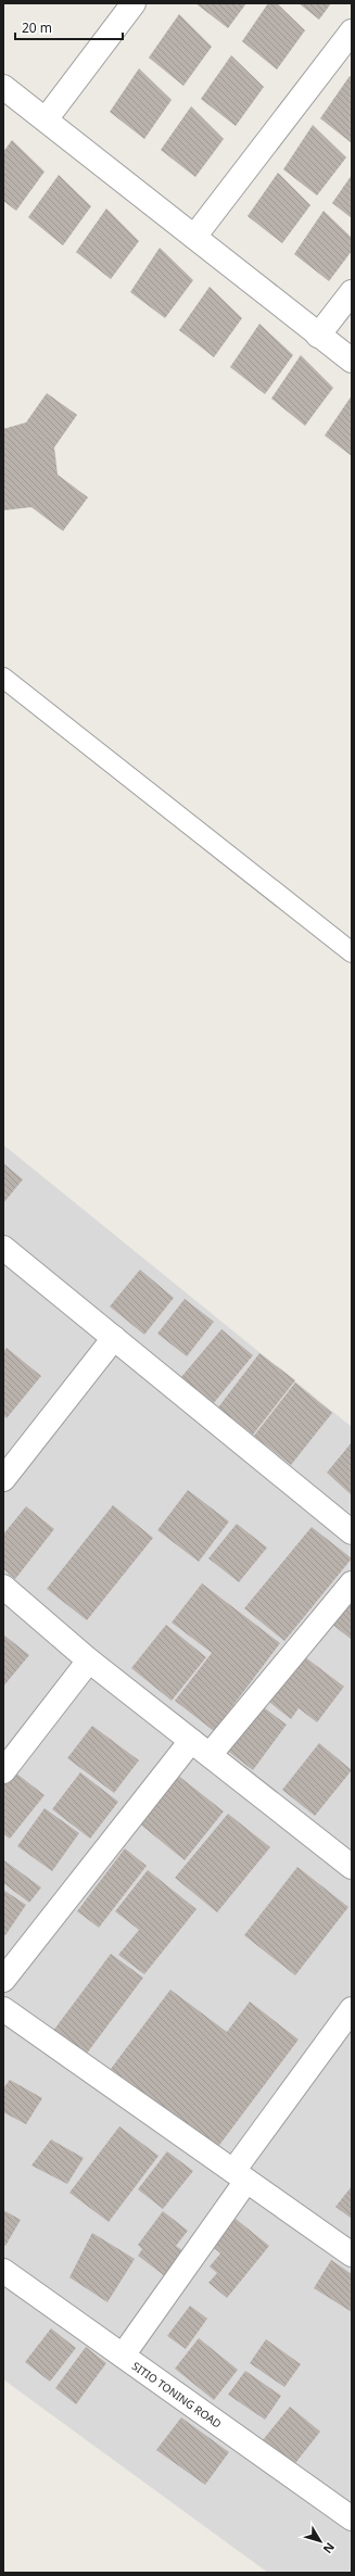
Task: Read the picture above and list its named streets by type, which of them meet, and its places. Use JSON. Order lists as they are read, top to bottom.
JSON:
{
  "streets": {
    "street": ["SITIO TONING ROAD"]
  },
  "scale_bar": "20 m",
  "north": "bottom right"
}
